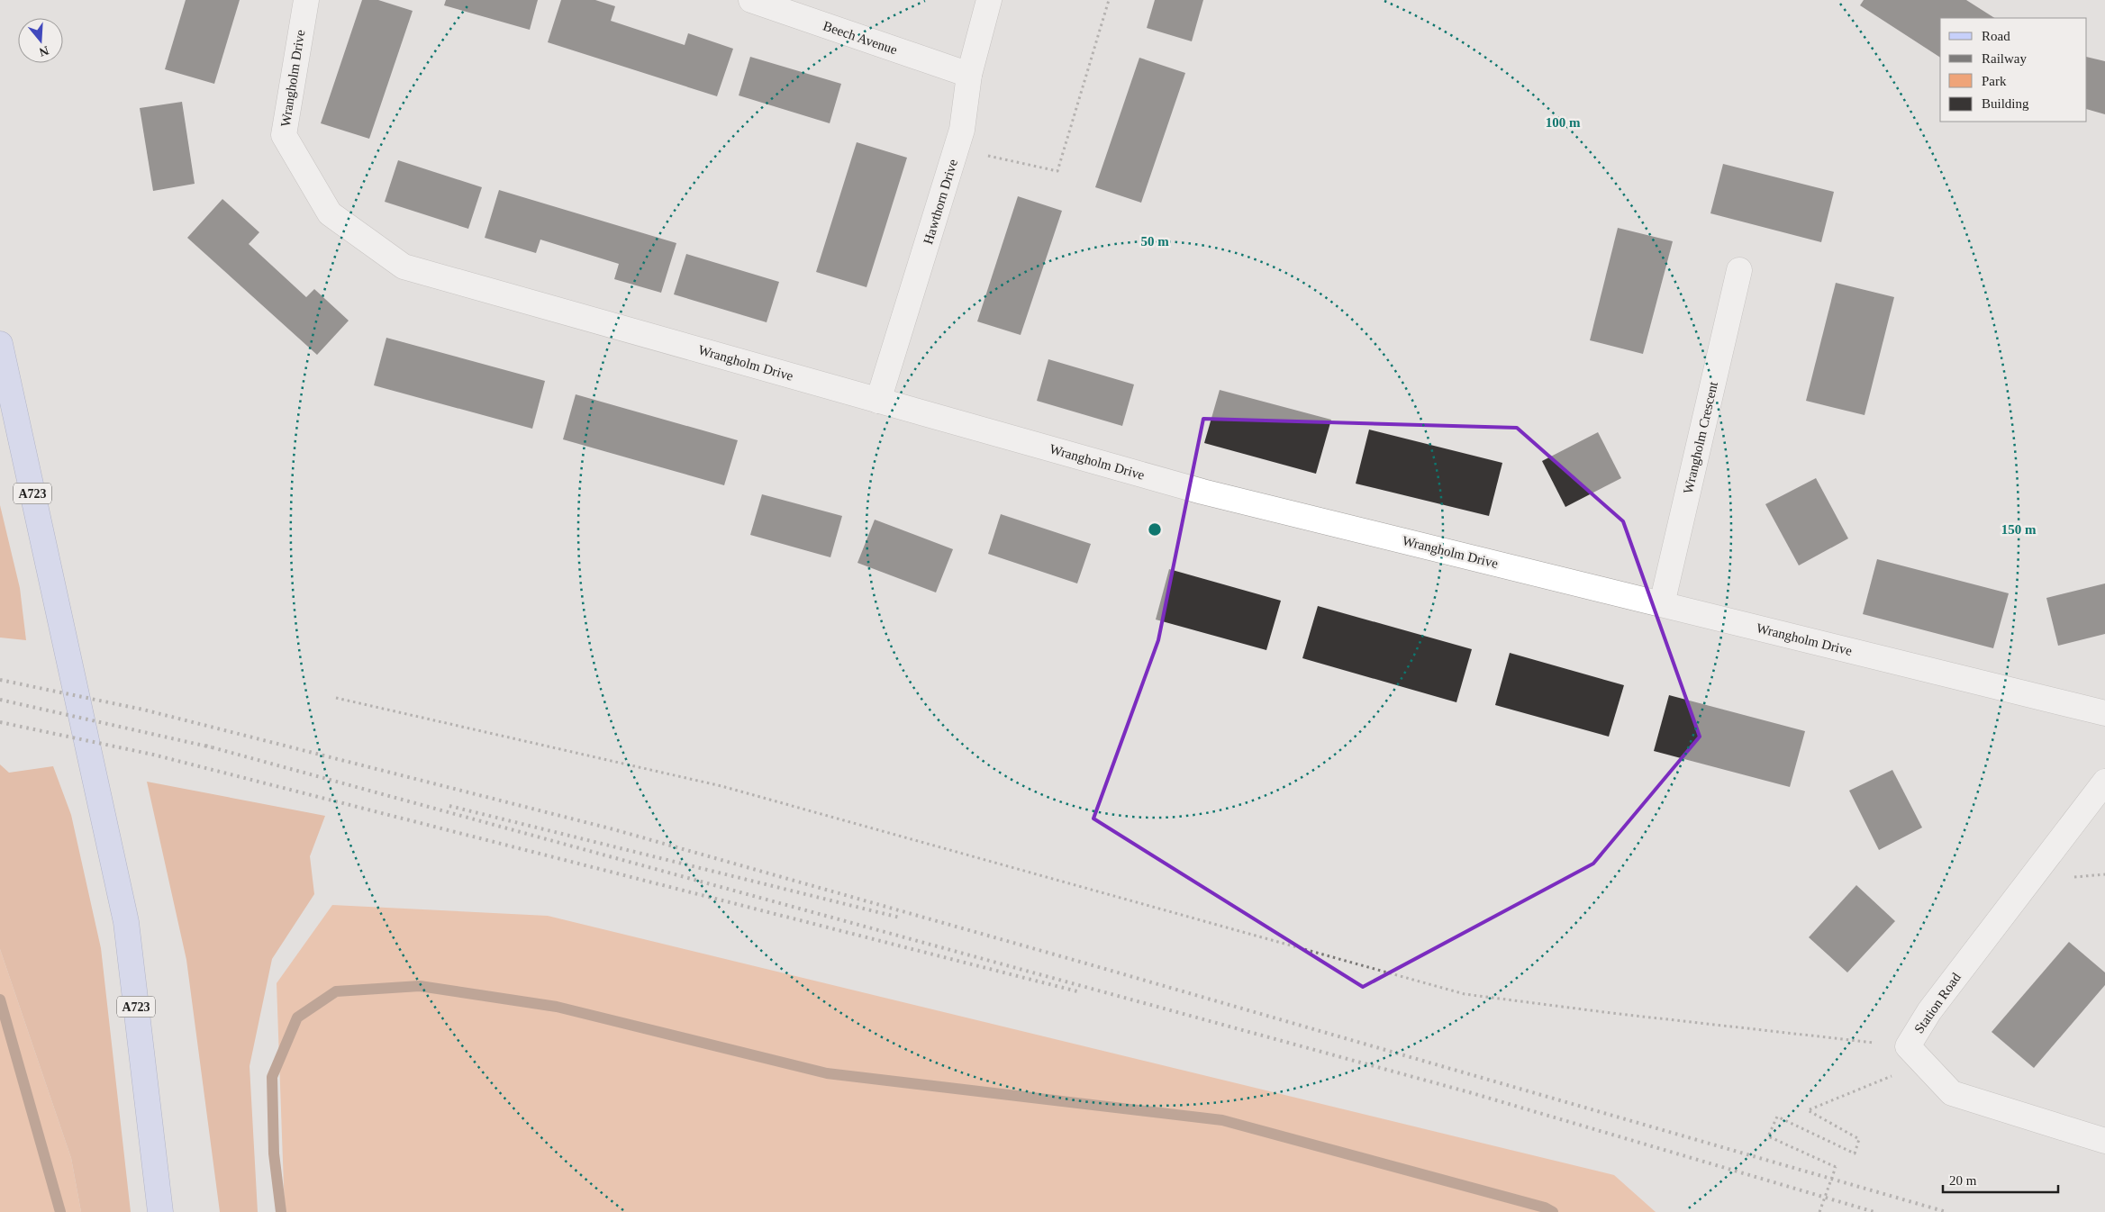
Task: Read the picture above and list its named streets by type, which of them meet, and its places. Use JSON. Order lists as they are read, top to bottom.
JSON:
{
  "streets": {
    "main road": ["A723"],
    "street": [
      "Beech Avenue",
      "Wrangholm Drive",
      "Hawthorn Drive",
      "Wrangholm Crescent",
      "Station Road"
    ]
  },
  "crossings": [
    ["Beech Avenue", "Hawthorn Drive"],
    ["Wrangholm Drive", "Hawthorn Drive"],
    ["Wrangholm Drive", "Wrangholm Crescent"]
  ],
  "legend": [
    "Road",
    "Railway",
    "Park",
    "Building"
  ],
  "scale_bar": "20 m",
  "north": "bottom",
  "rings": ["100 m", "50 m", "150 m"]
}
